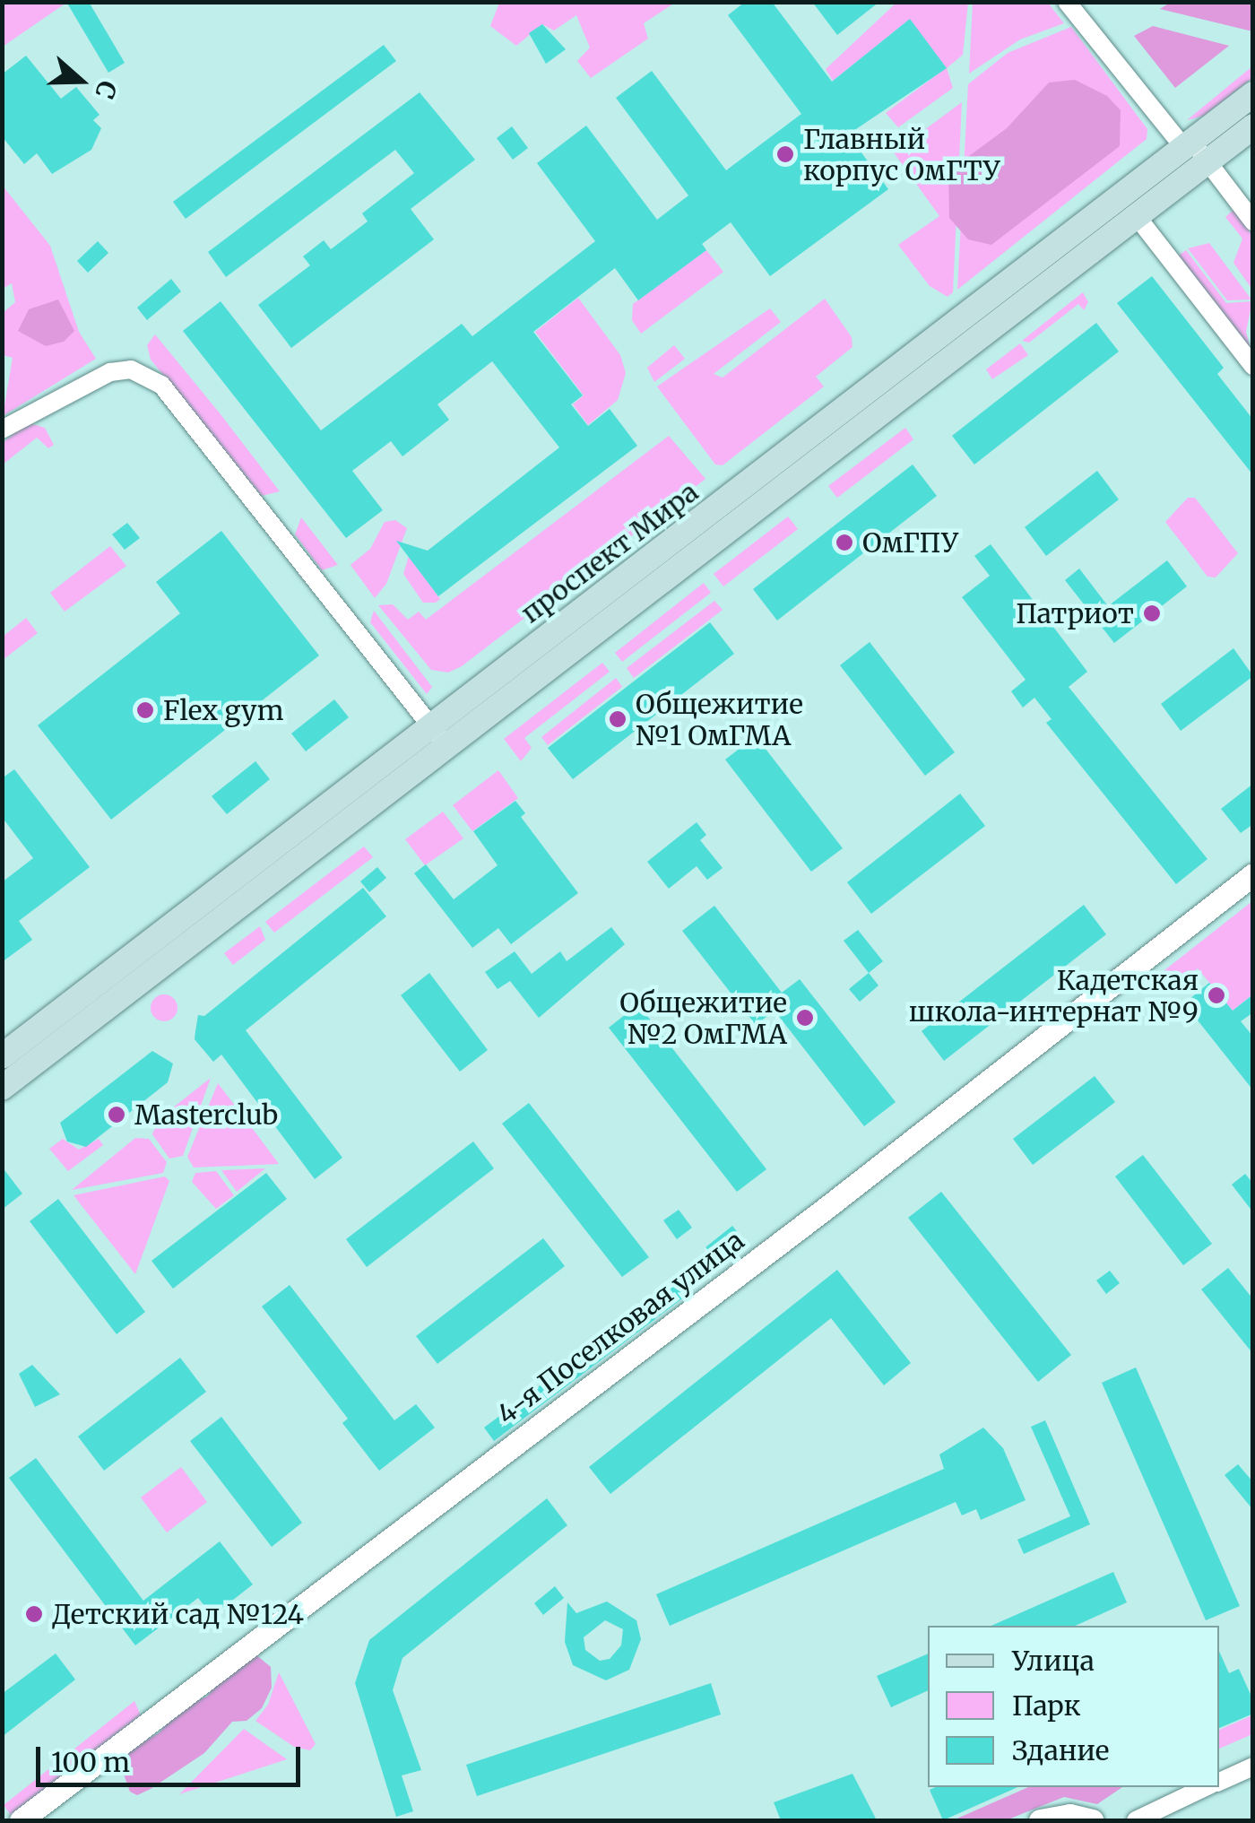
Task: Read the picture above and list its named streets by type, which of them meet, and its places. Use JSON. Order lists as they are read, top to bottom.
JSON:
{
  "streets": {
    "main road": ["проспект Мира"],
    "street": ["4-я Поселковая улица"]
  },
  "places": [
    "Главный корпус ОмГТУ",
    "ОмГПУ",
    "Патриот",
    "Flex gym",
    "Общежитие №1 ОмГМА",
    "Кадетская школа-интернат №9",
    "Общежитие №2 ОмГМА",
    "Masterclub",
    "Детский сад №124"
  ],
  "legend": ["Улица", "Парк", "Здание"],
  "scale_bar": "100 m",
  "north": "right"
}
